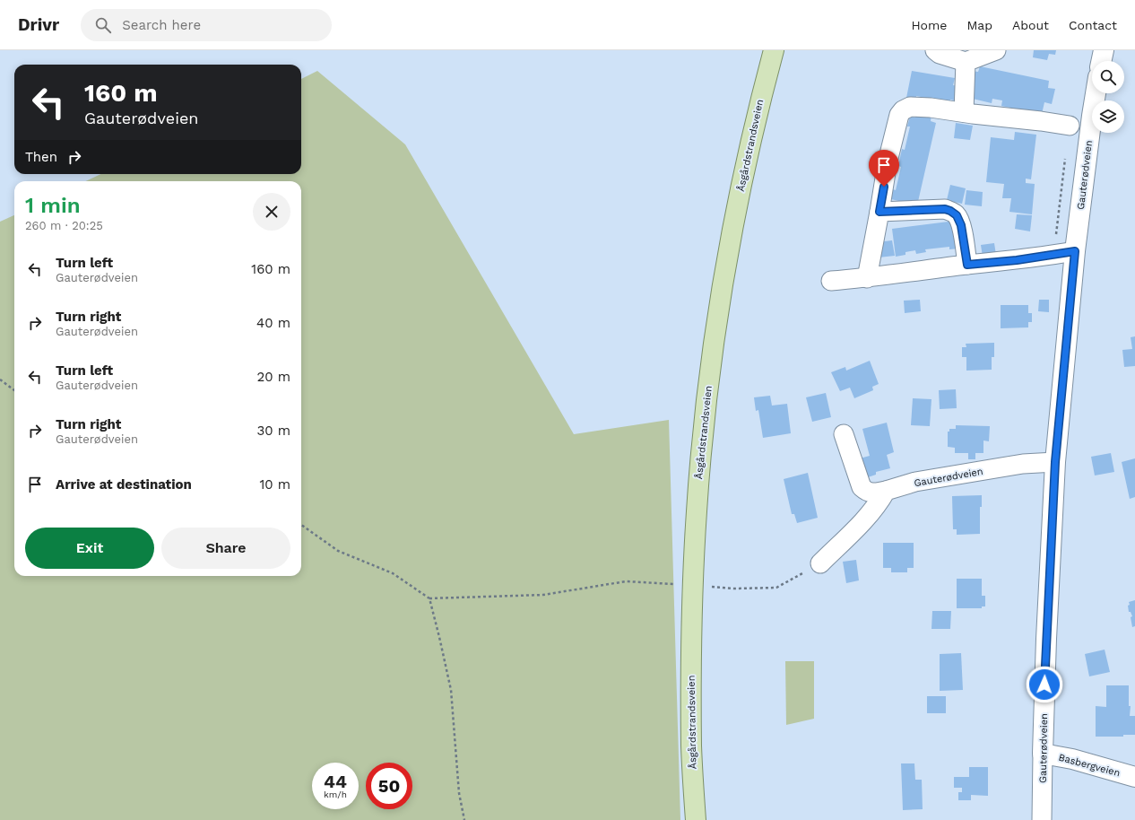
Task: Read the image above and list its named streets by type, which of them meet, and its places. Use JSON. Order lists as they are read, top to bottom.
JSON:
{
  "streets": {
    "main road": ["Åsgårdstrandsveien", "Gauterødveien", "Basbergveien"]
  },
  "crossings": [
    ["Gauterødveien", "Basbergveien"]
  ],
  "page": {
    "header": "Drivr",
    "search": "Search here",
    "nav": [
      "Home",
      "Map",
      "About",
      "Contact"
    ],
    "turn": ["160 m", "Gauterødveien"],
    "then": "Then",
    "heading": ["1 min", "260 m · 20:25"],
    "list": [
      {
        "name": "Turn left",
        "note": "Gauterødveien",
        "value": "160 m"
      },
      {
        "name": "Turn right",
        "note": "Gauterødveien",
        "value": "40 m"
      },
      {
        "name": "Turn left",
        "note": "Gauterødveien",
        "value": "20 m"
      },
      {
        "name": "Turn right",
        "note": "Gauterødveien",
        "value": "30 m"
      },
      {
        "name": "Arrive at destination",
        "value": "10 m"
      }
    ],
    "buttons": ["Exit", "Share"],
    "speed": "44 km/h",
    "limit": "50"
  }
}
